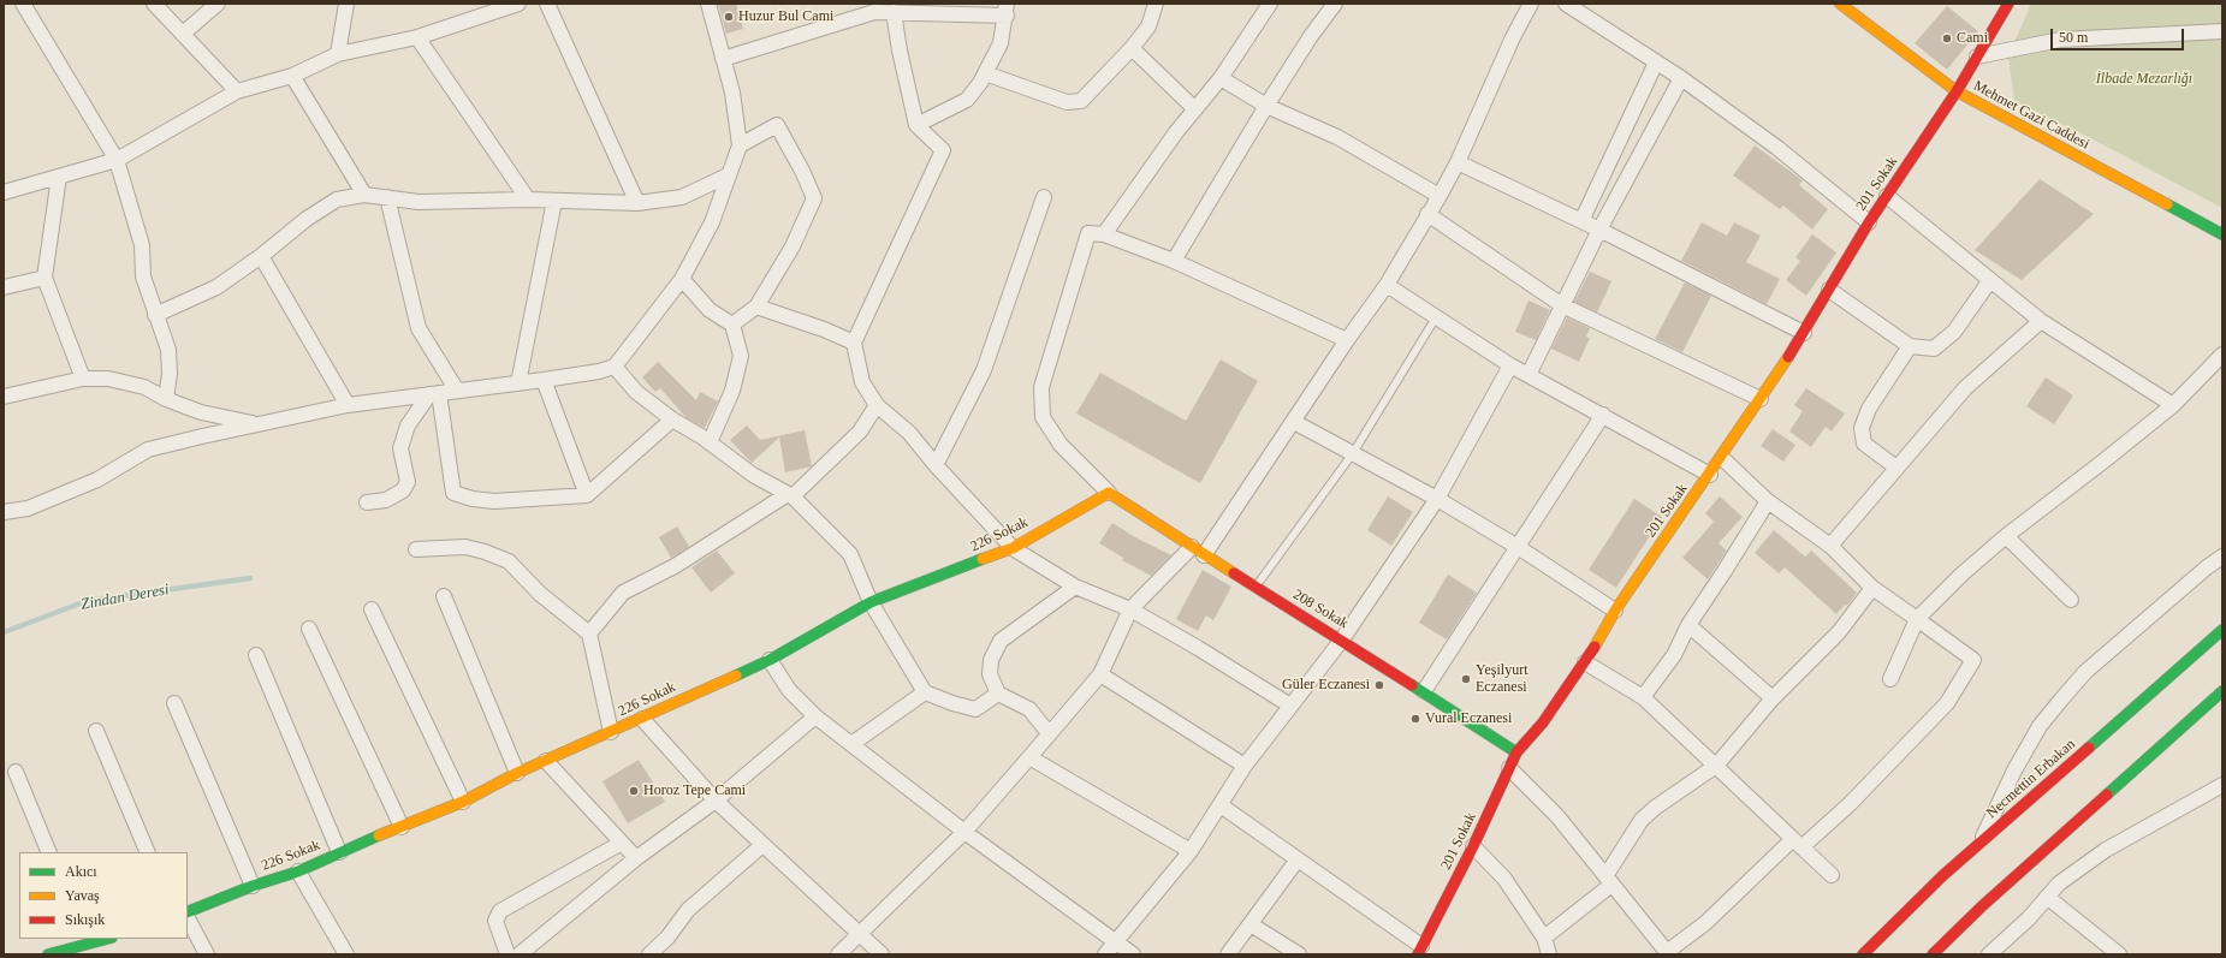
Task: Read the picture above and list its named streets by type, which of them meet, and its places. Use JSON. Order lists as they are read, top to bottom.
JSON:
{
  "streets": {
    "street": [
      "Mehmet Gazi Caddesi",
      "201 Sokak",
      "226 Sokak",
      "208 Sokak",
      "Necmettin Erbakan"
    ]
  },
  "crossings": [
    ["Mehmet Gazi Caddesi", "201 Sokak"],
    ["201 Sokak", "208 Sokak"],
    ["226 Sokak", "208 Sokak"]
  ],
  "water": ["Zindan Deresi"],
  "parks": ["İlbade Mezarlığı"],
  "places": [
    "Huzur Bul Cami",
    "Cami",
    "Yeşilyurt Eczanesi",
    "Güler Eczanesi",
    "Vural Eczanesi",
    "Horoz Tepe Cami"
  ],
  "legend": ["Akıcı", "Yavaş", "Sıkışık"],
  "scale_bar": "50 m"
}
